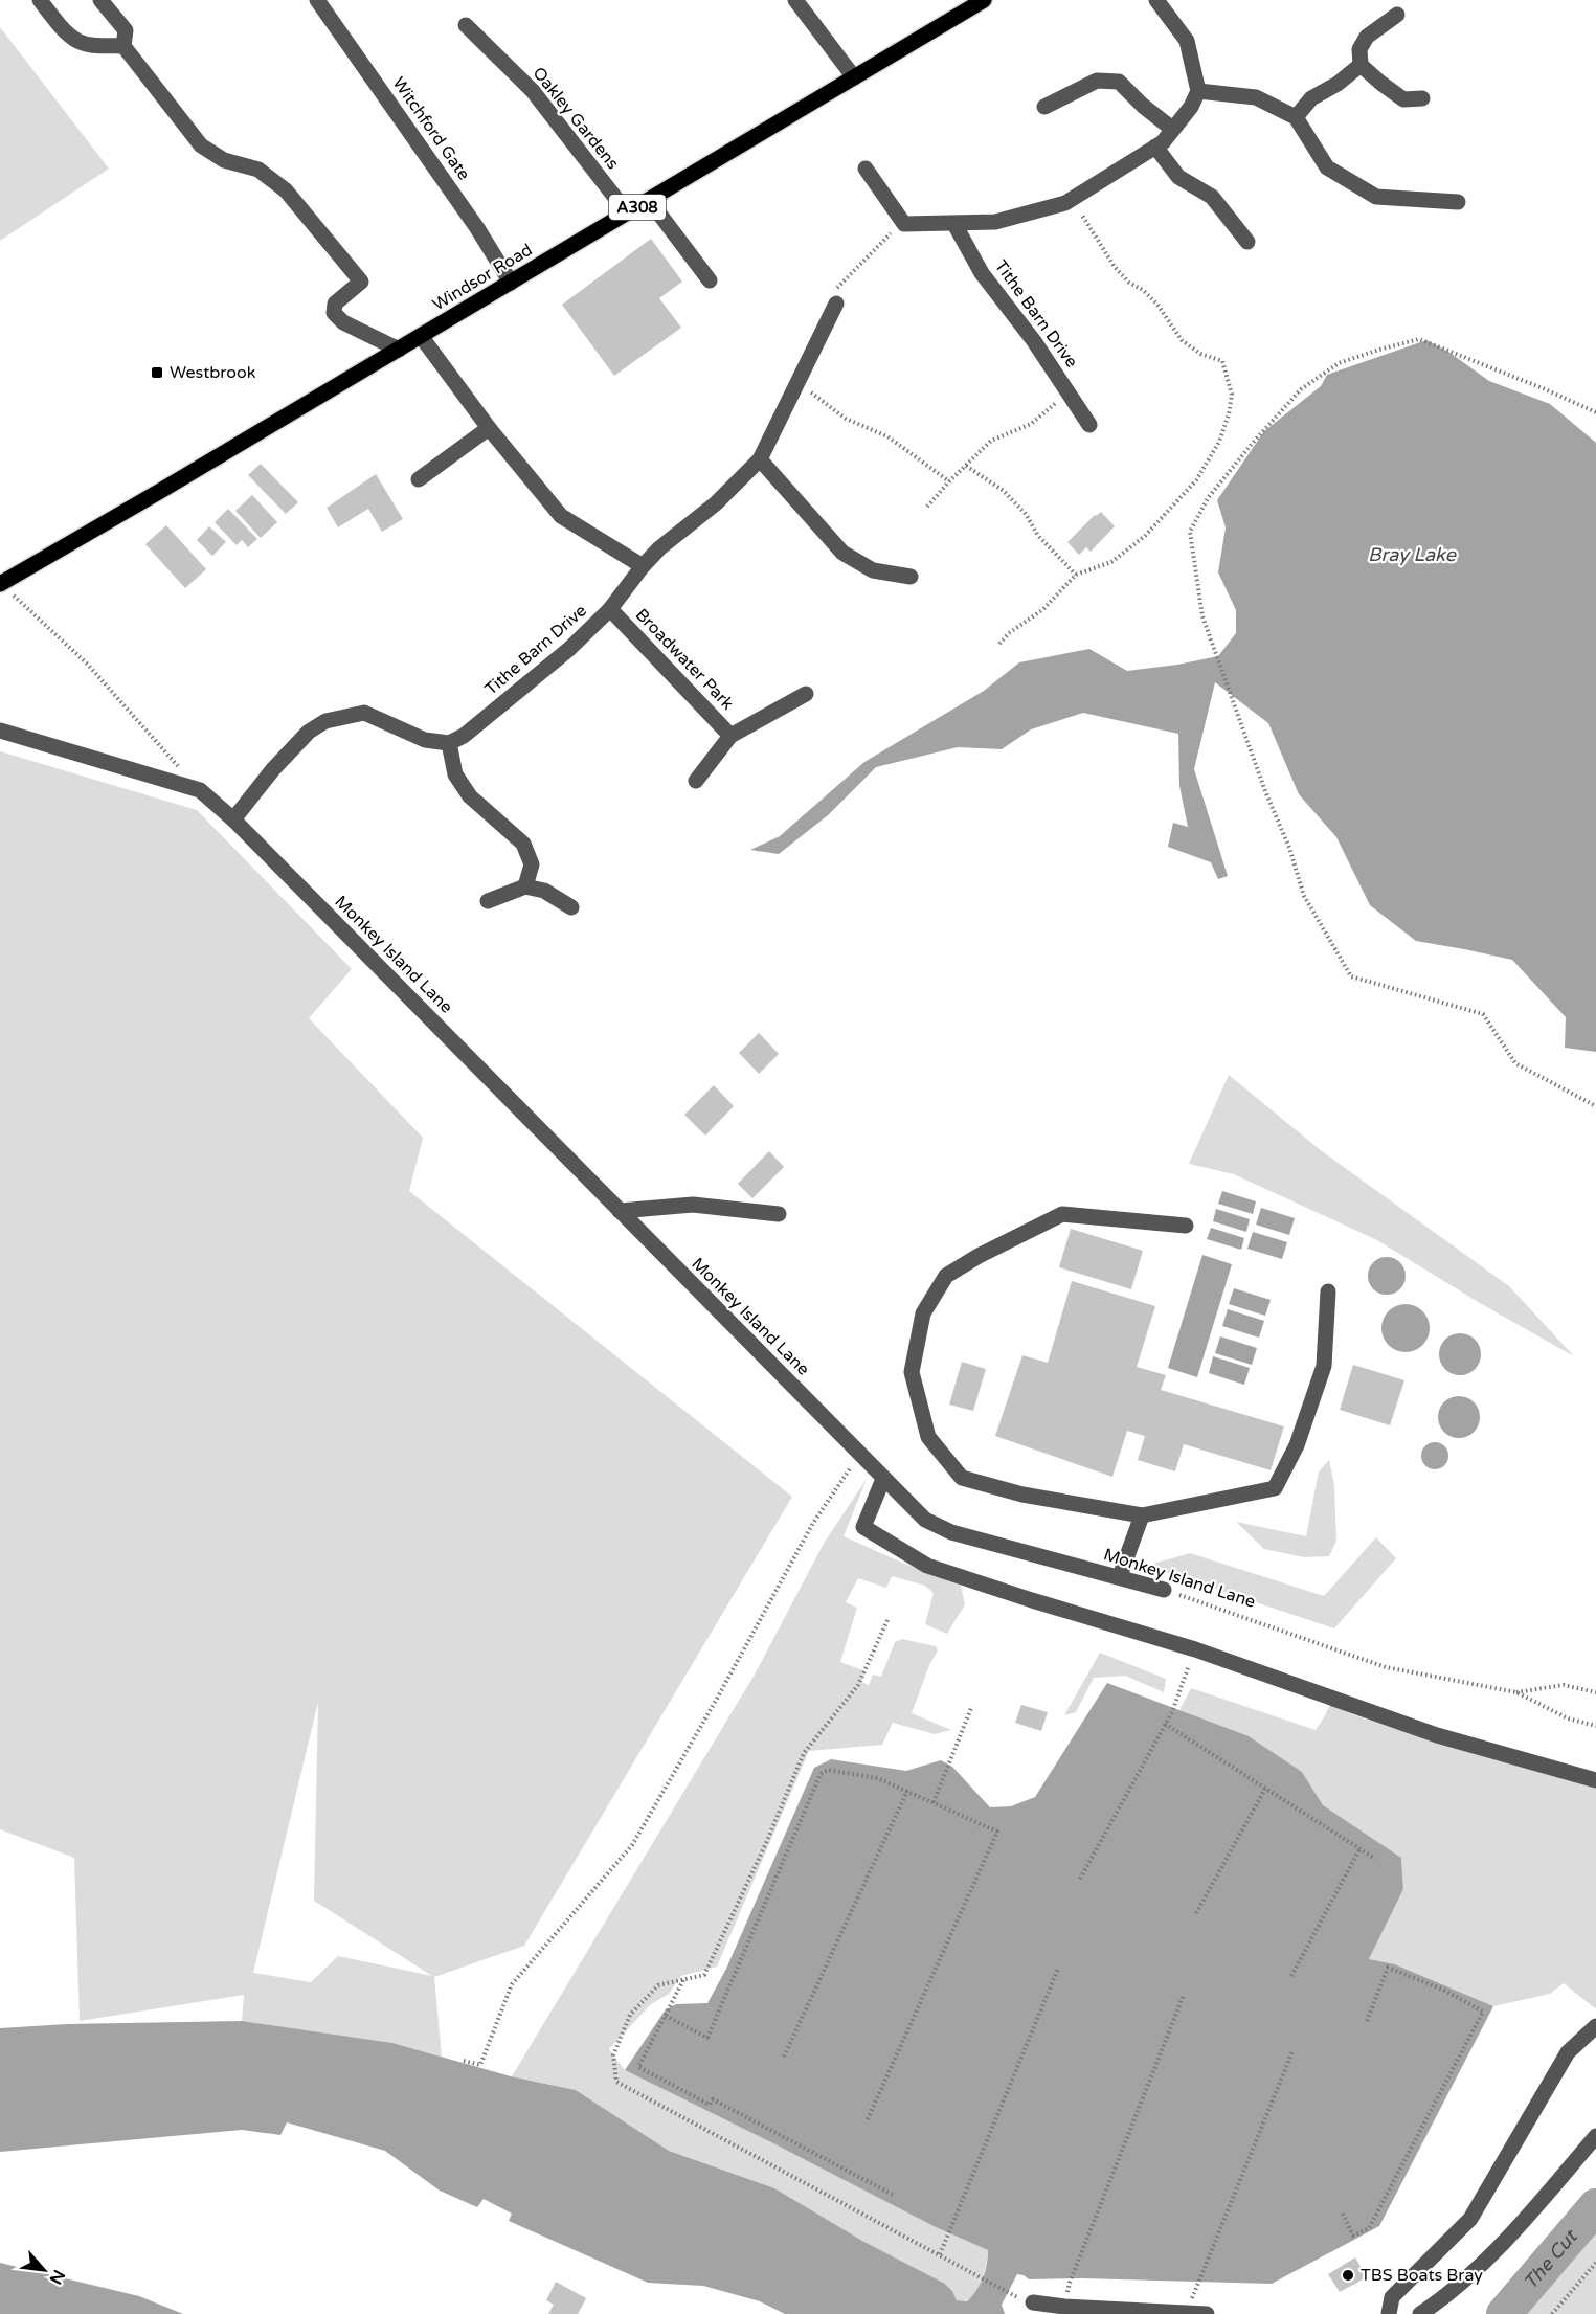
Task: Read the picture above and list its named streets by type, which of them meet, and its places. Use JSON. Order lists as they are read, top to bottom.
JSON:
{
  "streets": {
    "main road": ["A308", "Windsor Road"],
    "street": [
      "Oakley Gardens",
      "Witchford Gate",
      "Tithe Barn Drive",
      "Broadwater Park",
      "Monkey Island Lane"
    ]
  },
  "crossings": [
    ["Oakley Gardens", "Windsor Road"],
    ["Witchford Gate", "Windsor Road"],
    ["Tithe Barn Drive", "Broadwater Park"]
  ],
  "water": ["Bray Lake", "The Cut"],
  "places": {
    "transit": ["Westbrook"],
    "other": ["TBS Boats Bray"]
  },
  "north": "bottom right"
}
